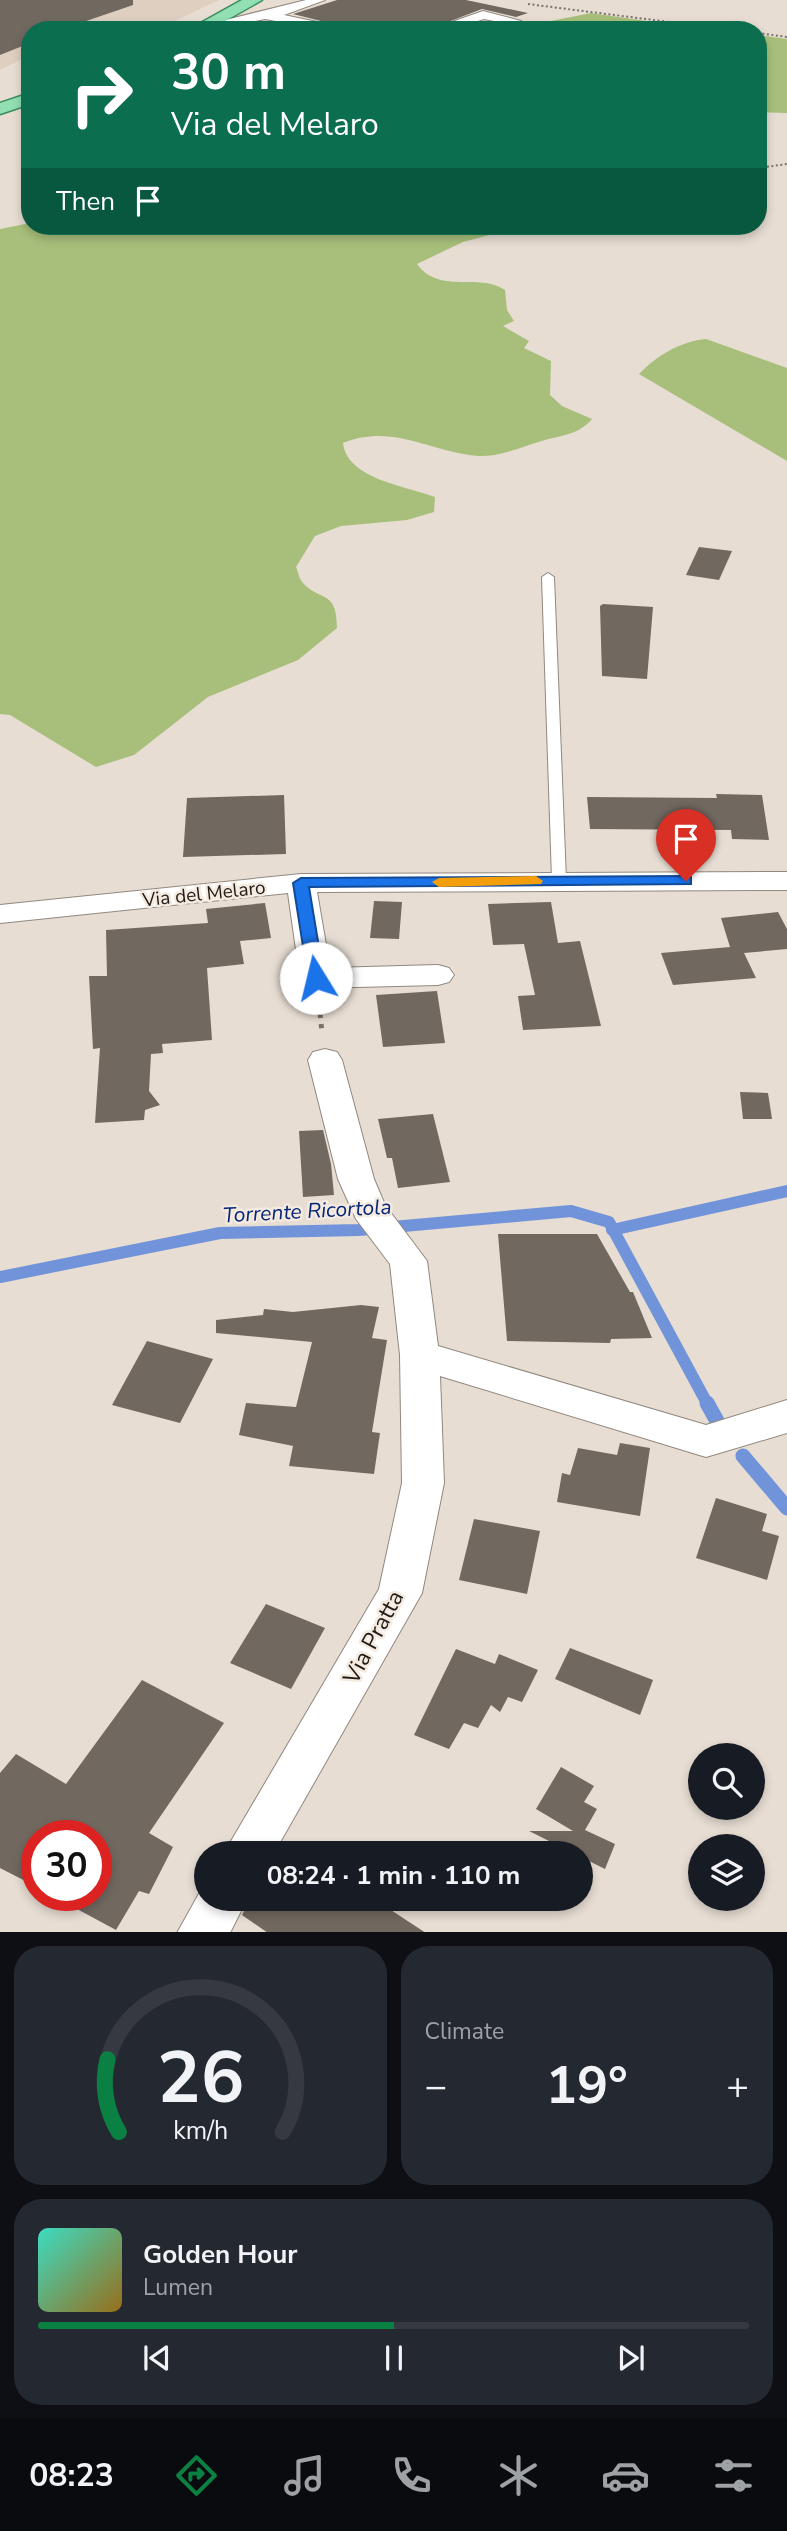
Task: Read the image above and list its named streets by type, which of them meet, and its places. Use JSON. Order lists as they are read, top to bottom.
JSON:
{
  "streets": {
    "street": ["Via del Melaro", "Via Pratta"]
  },
  "water": ["Torrente Ricortola"],
  "page": {
    "turn": ["30 m", "Via del Melaro"],
    "then": "Then",
    "limit": "30",
    "trip": "08:24 · 1 min · 110 m",
    "tile": "Climate",
    "heat": ["−", "19°", "+"],
    "song": ["Golden Hour", "Lumen"],
    "tabs": "08:23",
    "gauge": ["26", "km/h"]
  }
}
